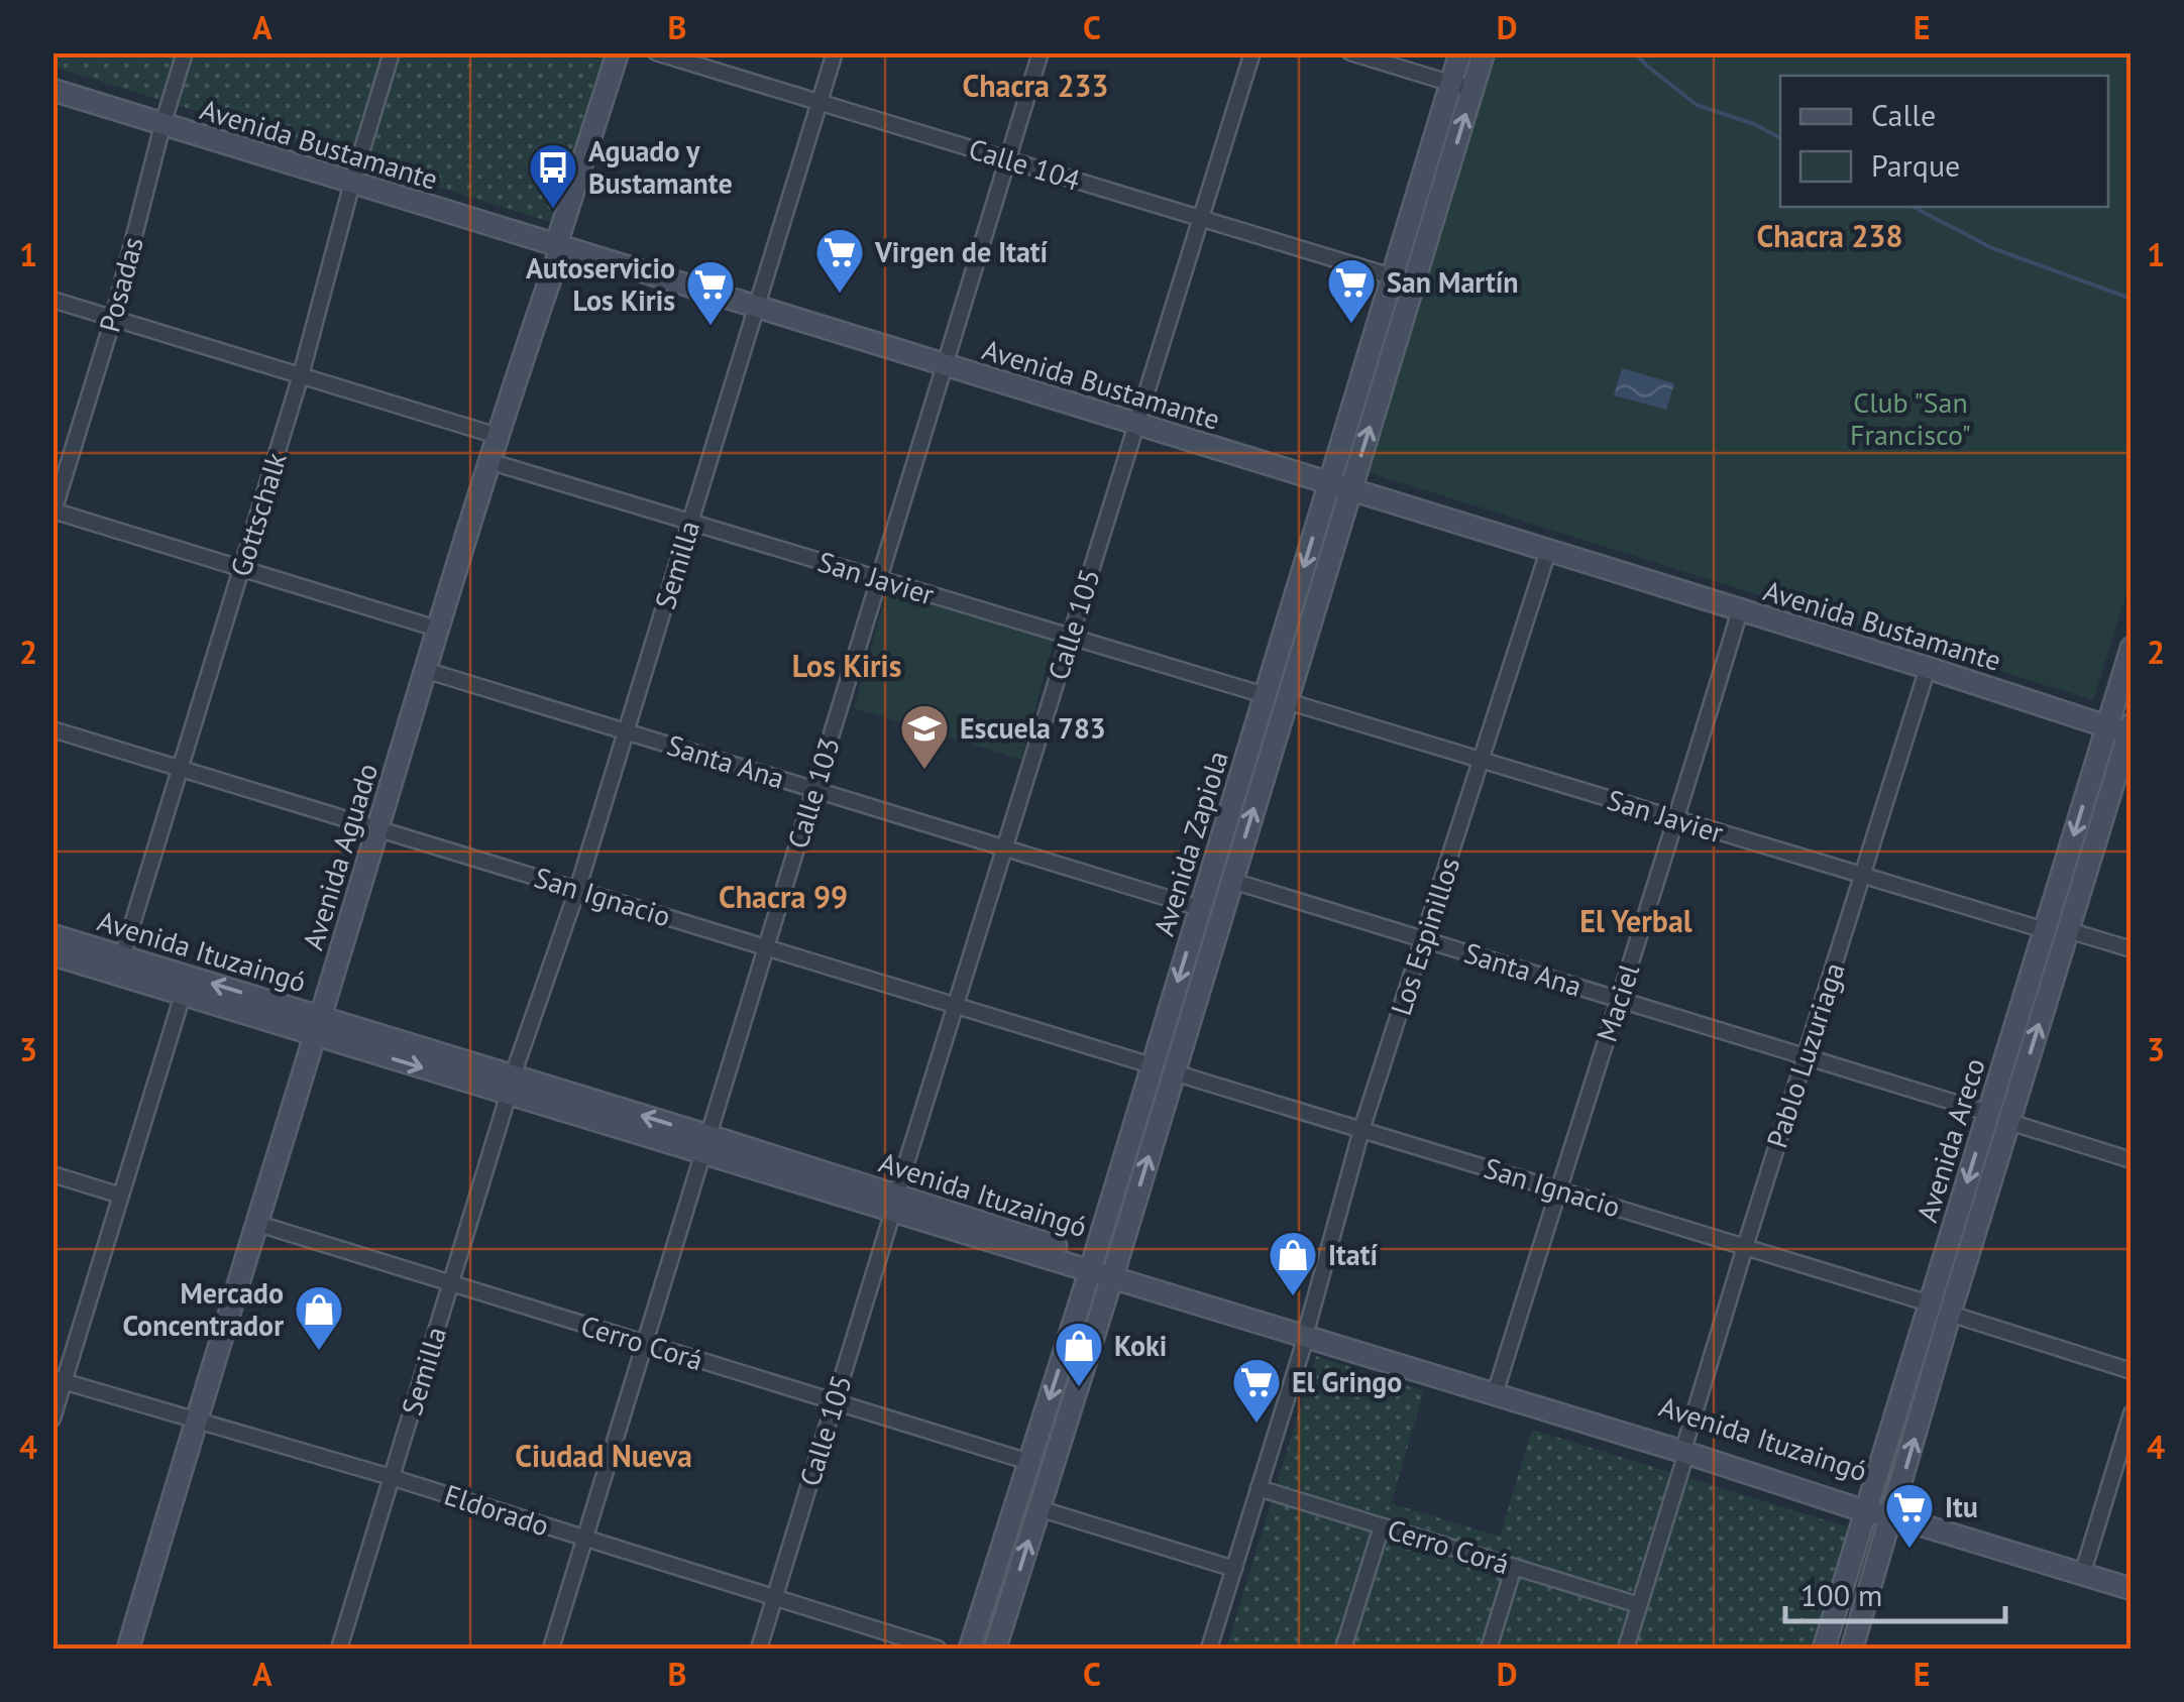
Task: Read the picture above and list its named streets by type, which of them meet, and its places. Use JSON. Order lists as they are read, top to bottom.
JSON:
{
  "streets": {
    "main road": [
      "Avenida Bustamante",
      "Avenida Zapiola",
      "Avenida Aguado",
      "Avenida Ituzaingó",
      "Avenida Areco"
    ],
    "street": [
      "Calle 104",
      "Posadas",
      "Gottschalk",
      "Semilla",
      "San Javier",
      "Calle 105",
      "Santa Ana",
      "Calle 103",
      "San Ignacio",
      "Los Espinillos",
      "Maciel",
      "Pablo Luzuriaga",
      "Cerro Corá",
      "Eldorado"
    ]
  },
  "crossings": [
    ["Avenida Bustamante", "Posadas"],
    ["Avenida Bustamante", "Gottschalk"],
    ["Avenida Bustamante", "Semilla"],
    ["Avenida Bustamante", "Calle 105"],
    ["Avenida Bustamante", "Calle 103"],
    ["Avenida Bustamante", "Avenida Zapiola"],
    ["Avenida Bustamante", "Avenida Aguado"],
    ["Avenida Bustamante", "Los Espinillos"],
    ["Avenida Bustamante", "Maciel"],
    ["Avenida Bustamante", "Pablo Luzuriaga"],
    ["Avenida Bustamante", "Avenida Areco"],
    ["Calle 104", "Semilla"],
    ["Calle 104", "Calle 105"],
    ["Calle 104", "Calle 103"],
    ["Calle 104", "Avenida Zapiola"],
    ["Gottschalk", "San Ignacio"],
    ["Gottschalk", "Avenida Ituzaingó"],
    ["Semilla", "San Javier"],
    ["Semilla", "Santa Ana"],
    ["Semilla", "San Ignacio"],
    ["Semilla", "Avenida Ituzaingó"],
    ["Semilla", "Cerro Corá"],
    ["Semilla", "Eldorado"],
    ["San Javier", "Calle 105"],
    ["San Javier", "Calle 103"],
    ["San Javier", "Avenida Zapiola"],
    ["San Javier", "Avenida Aguado"],
    ["San Javier", "Los Espinillos"],
    ["San Javier", "Maciel"],
    ["San Javier", "Pablo Luzuriaga"],
    ["San Javier", "Avenida Areco"],
    ["Calle 105", "Santa Ana"],
    ["Calle 105", "San Ignacio"],
    ["Calle 105", "Avenida Ituzaingó"],
    ["Calle 105", "Cerro Corá"],
    ["Calle 105", "Eldorado"],
    ["Santa Ana", "Calle 103"],
    ["Santa Ana", "Avenida Zapiola"],
    ["Santa Ana", "Avenida Aguado"],
    ["Santa Ana", "Los Espinillos"],
    ["Santa Ana", "Maciel"],
    ["Santa Ana", "Pablo Luzuriaga"],
    ["Santa Ana", "Avenida Areco"],
    ["Calle 103", "San Ignacio"],
    ["Calle 103", "Avenida Ituzaingó"],
    ["Calle 103", "Cerro Corá"],
    ["Calle 103", "Eldorado"],
    ["Avenida Zapiola", "San Ignacio"],
    ["Avenida Zapiola", "Avenida Ituzaingó"],
    ["Avenida Zapiola", "Cerro Corá"],
    ["Avenida Aguado", "San Ignacio"],
    ["Avenida Aguado", "Avenida Ituzaingó"],
    ["Avenida Aguado", "Cerro Corá"],
    ["Avenida Aguado", "Eldorado"],
    ["San Ignacio", "Los Espinillos"],
    ["San Ignacio", "Maciel"],
    ["San Ignacio", "Pablo Luzuriaga"],
    ["San Ignacio", "Avenida Areco"],
    ["Los Espinillos", "Avenida Ituzaingó"],
    ["Los Espinillos", "Cerro Corá"],
    ["Avenida Ituzaingó", "Maciel"],
    ["Avenida Ituzaingó", "Pablo Luzuriaga"],
    ["Avenida Ituzaingó", "Avenida Areco"],
    ["Pablo Luzuriaga", "Cerro Corá"]
  ],
  "districts": [
    "Chacra 233",
    "Chacra 238",
    "Los Kiris",
    "Chacra 99",
    "El Yerbal",
    "Ciudad Nueva"
  ],
  "parks": ["Club \"San Francisco\""],
  "places": {
    "bus stop": ["Aguado y Bustamante"],
    "supermarket": [
      "Virgen de Itatí",
      "San Martín",
      "Autoservicio Los Kiris",
      "El Gringo",
      "Itu"
    ],
    "school or university": ["Escuela 783"],
    "shop": ["Itatí", "Mercado Concentrador", "Koki"]
  },
  "legend": ["Calle", "Parque"],
  "scale_bar": "100 m",
  "grid": {
    "columns": [
      "A",
      "B",
      "C",
      "D",
      "E"
    ],
    "rows": [
      "1",
      "2",
      "3",
      "4"
    ]
  }
}
